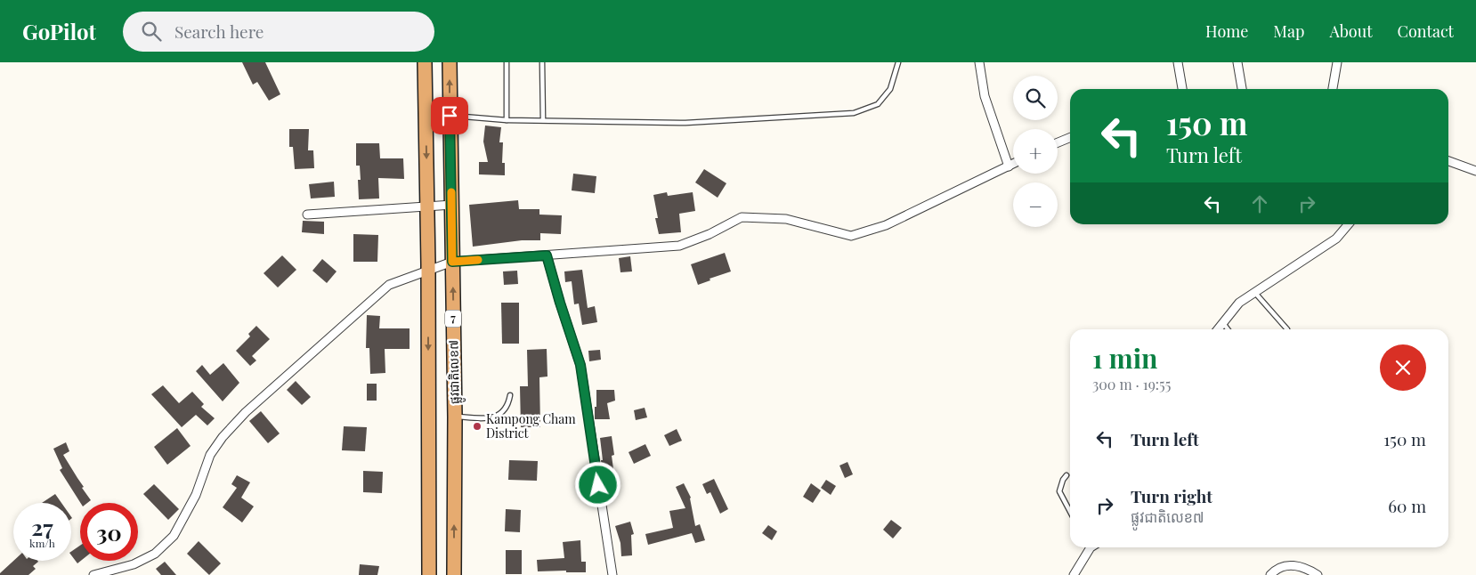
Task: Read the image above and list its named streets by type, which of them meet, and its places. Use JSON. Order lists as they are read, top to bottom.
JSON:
{
  "streets": {
    "highway": ["7", "ផ្លូវជាតិលេខ៧"]
  },
  "places": ["Kampong Cham District"],
  "page": {
    "header": "GoPilot",
    "search": "Search here",
    "nav": [
      "Home",
      "Map",
      "About",
      "Contact"
    ],
    "map_buttons": ["+", "−"],
    "turn": ["150 m", "Turn left"],
    "heading": ["1 min", "300 m · 19:55"],
    "list": [
      {
        "name": "Turn left",
        "value": "150 m"
      },
      {
        "name": "Turn right",
        "note": "ផ្លូវជាតិលេខ៧",
        "value": "60 m"
      }
    ],
    "speed": "27 km/h",
    "limit": "30"
  }
}
